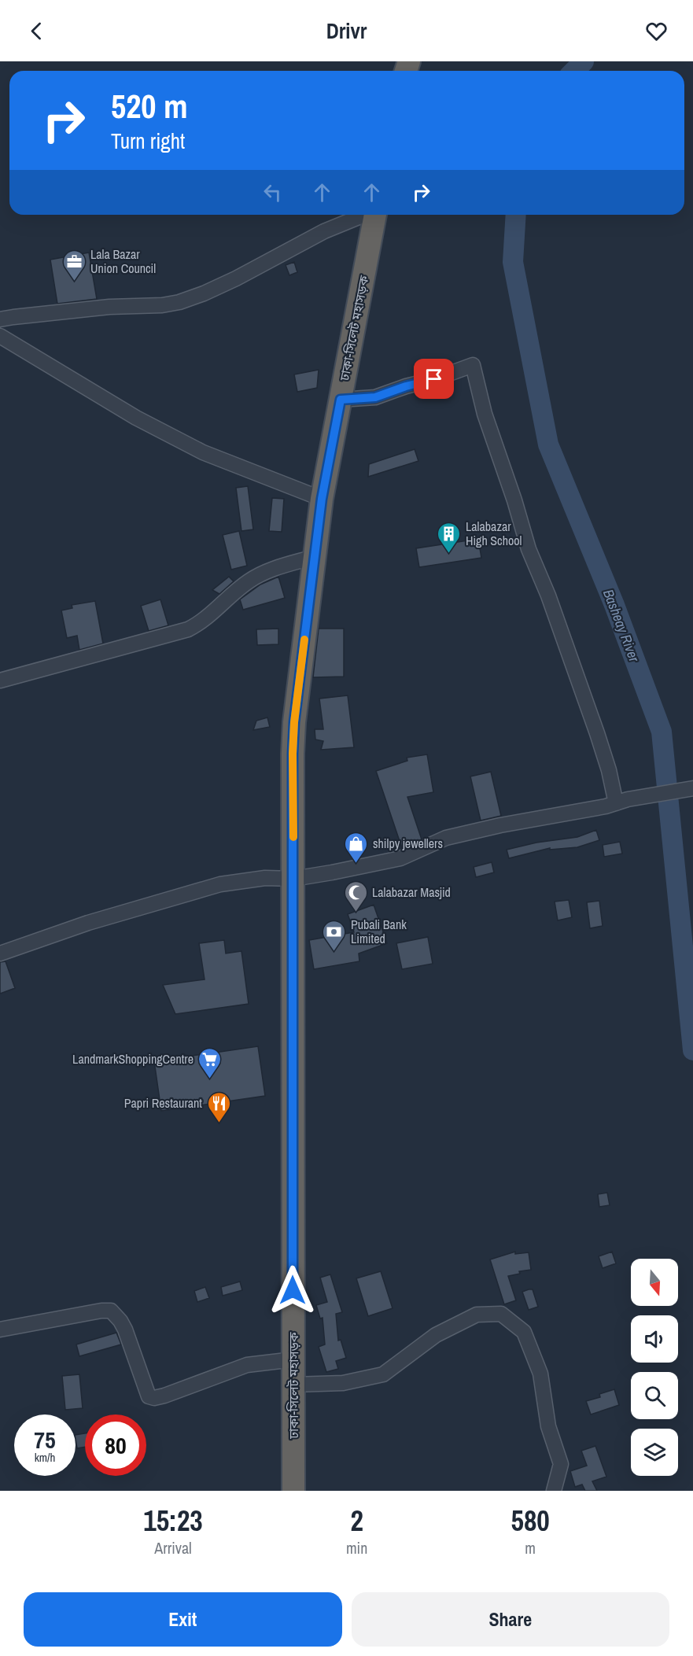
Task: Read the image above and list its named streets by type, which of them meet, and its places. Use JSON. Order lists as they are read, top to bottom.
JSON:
{
  "streets": {
    "highway": ["ঢাকা-সিলেট মহাসড়ক"]
  },
  "water": ["Basheay River"],
  "places": {
    "office": ["Lala Bazar Union Council"],
    "building": ["Lalabazar High School"],
    "shop": ["shilpy jewellers"],
    "mosque": ["Lalabazar Masjid"],
    "bank": ["Pubali Bank Limited"],
    "supermarket": ["LandmarkShoppingCentre"],
    "restaurant": ["Papri Restaurant"]
  },
  "north": "bottom",
  "page": {
    "header": "Drivr",
    "turn": ["520 m", "Turn right"],
    "speed": "75 km/h",
    "limit": "80",
    "eta": [
      "15:23",
      "Arrival",
      "2",
      "min",
      "580",
      "m"
    ],
    "buttons": ["Exit", "Share"]
  }
}
